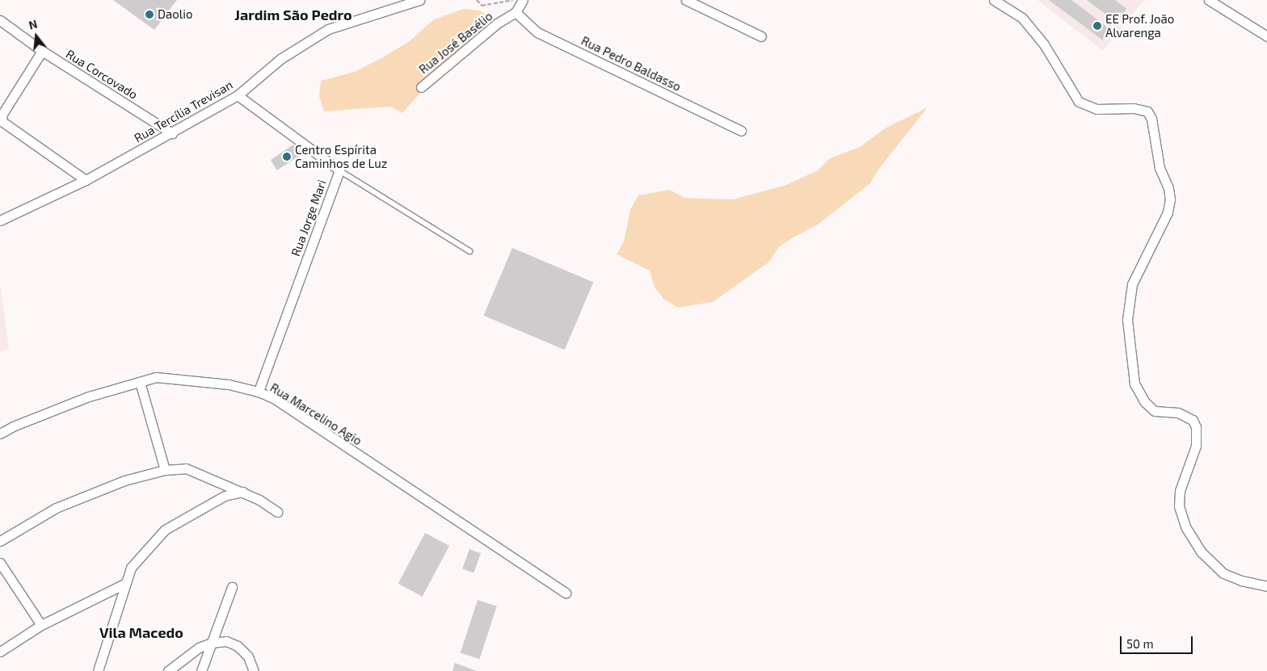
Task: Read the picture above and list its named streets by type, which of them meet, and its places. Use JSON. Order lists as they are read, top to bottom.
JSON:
{
  "streets": {
    "street": [
      "Rua José Basélio",
      "Rua Pedro Baldasso",
      "Rua Corcovado",
      "Rua Tercília Trevisan",
      "Rua Jorge Mari",
      "Rua Marcelino Agio"
    ]
  },
  "crossings": [
    ["Rua José Basélio", "Rua Pedro Baldasso"],
    ["Rua Corcovado", "Rua Tercília Trevisan"],
    ["Rua Tercília Trevisan", "Rua Jorge Mari"],
    ["Rua Jorge Mari", "Rua Marcelino Agio"]
  ],
  "districts": ["Jardim São Pedro", "Vila Macedo"],
  "places": ["Daolio", "EE Prof. João Alvarenga", "Centro Espírita Caminhos de Luz"],
  "scale_bar": "50 m",
  "north": "top"
}
